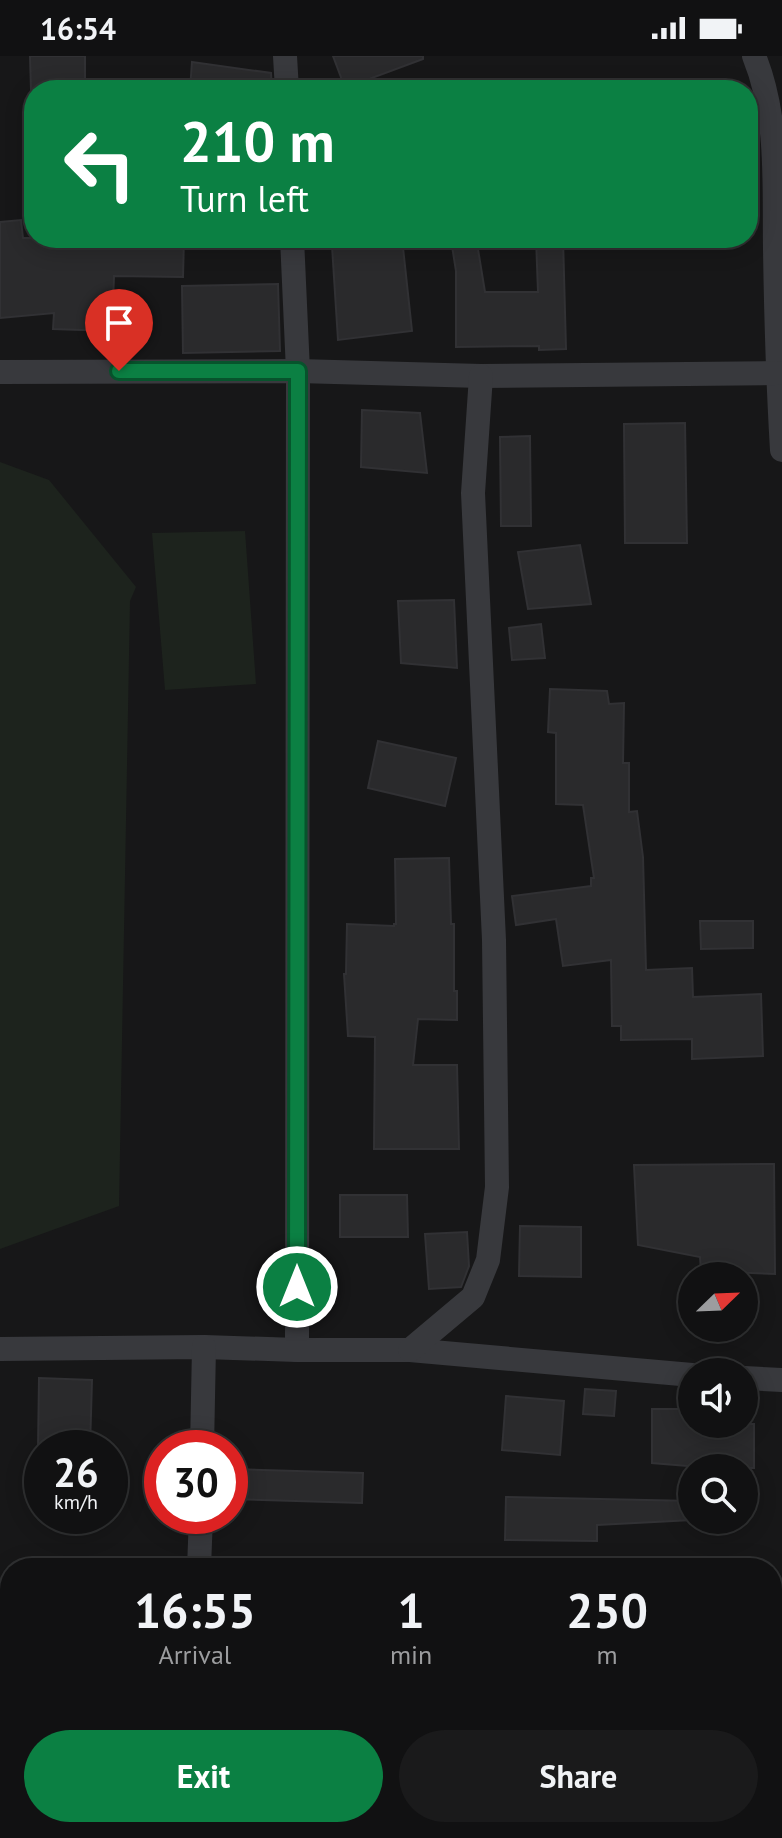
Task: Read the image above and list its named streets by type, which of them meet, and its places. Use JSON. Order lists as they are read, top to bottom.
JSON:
{
  "north": "top right",
  "page": {
    "status": "16:54",
    "turn": ["210 m", "Turn left"],
    "speed": "26 km/h",
    "limit": "30",
    "eta": [
      "16:55",
      "Arrival",
      "1",
      "min",
      "250",
      "m"
    ],
    "buttons": ["Exit", "Share"]
  }
}
